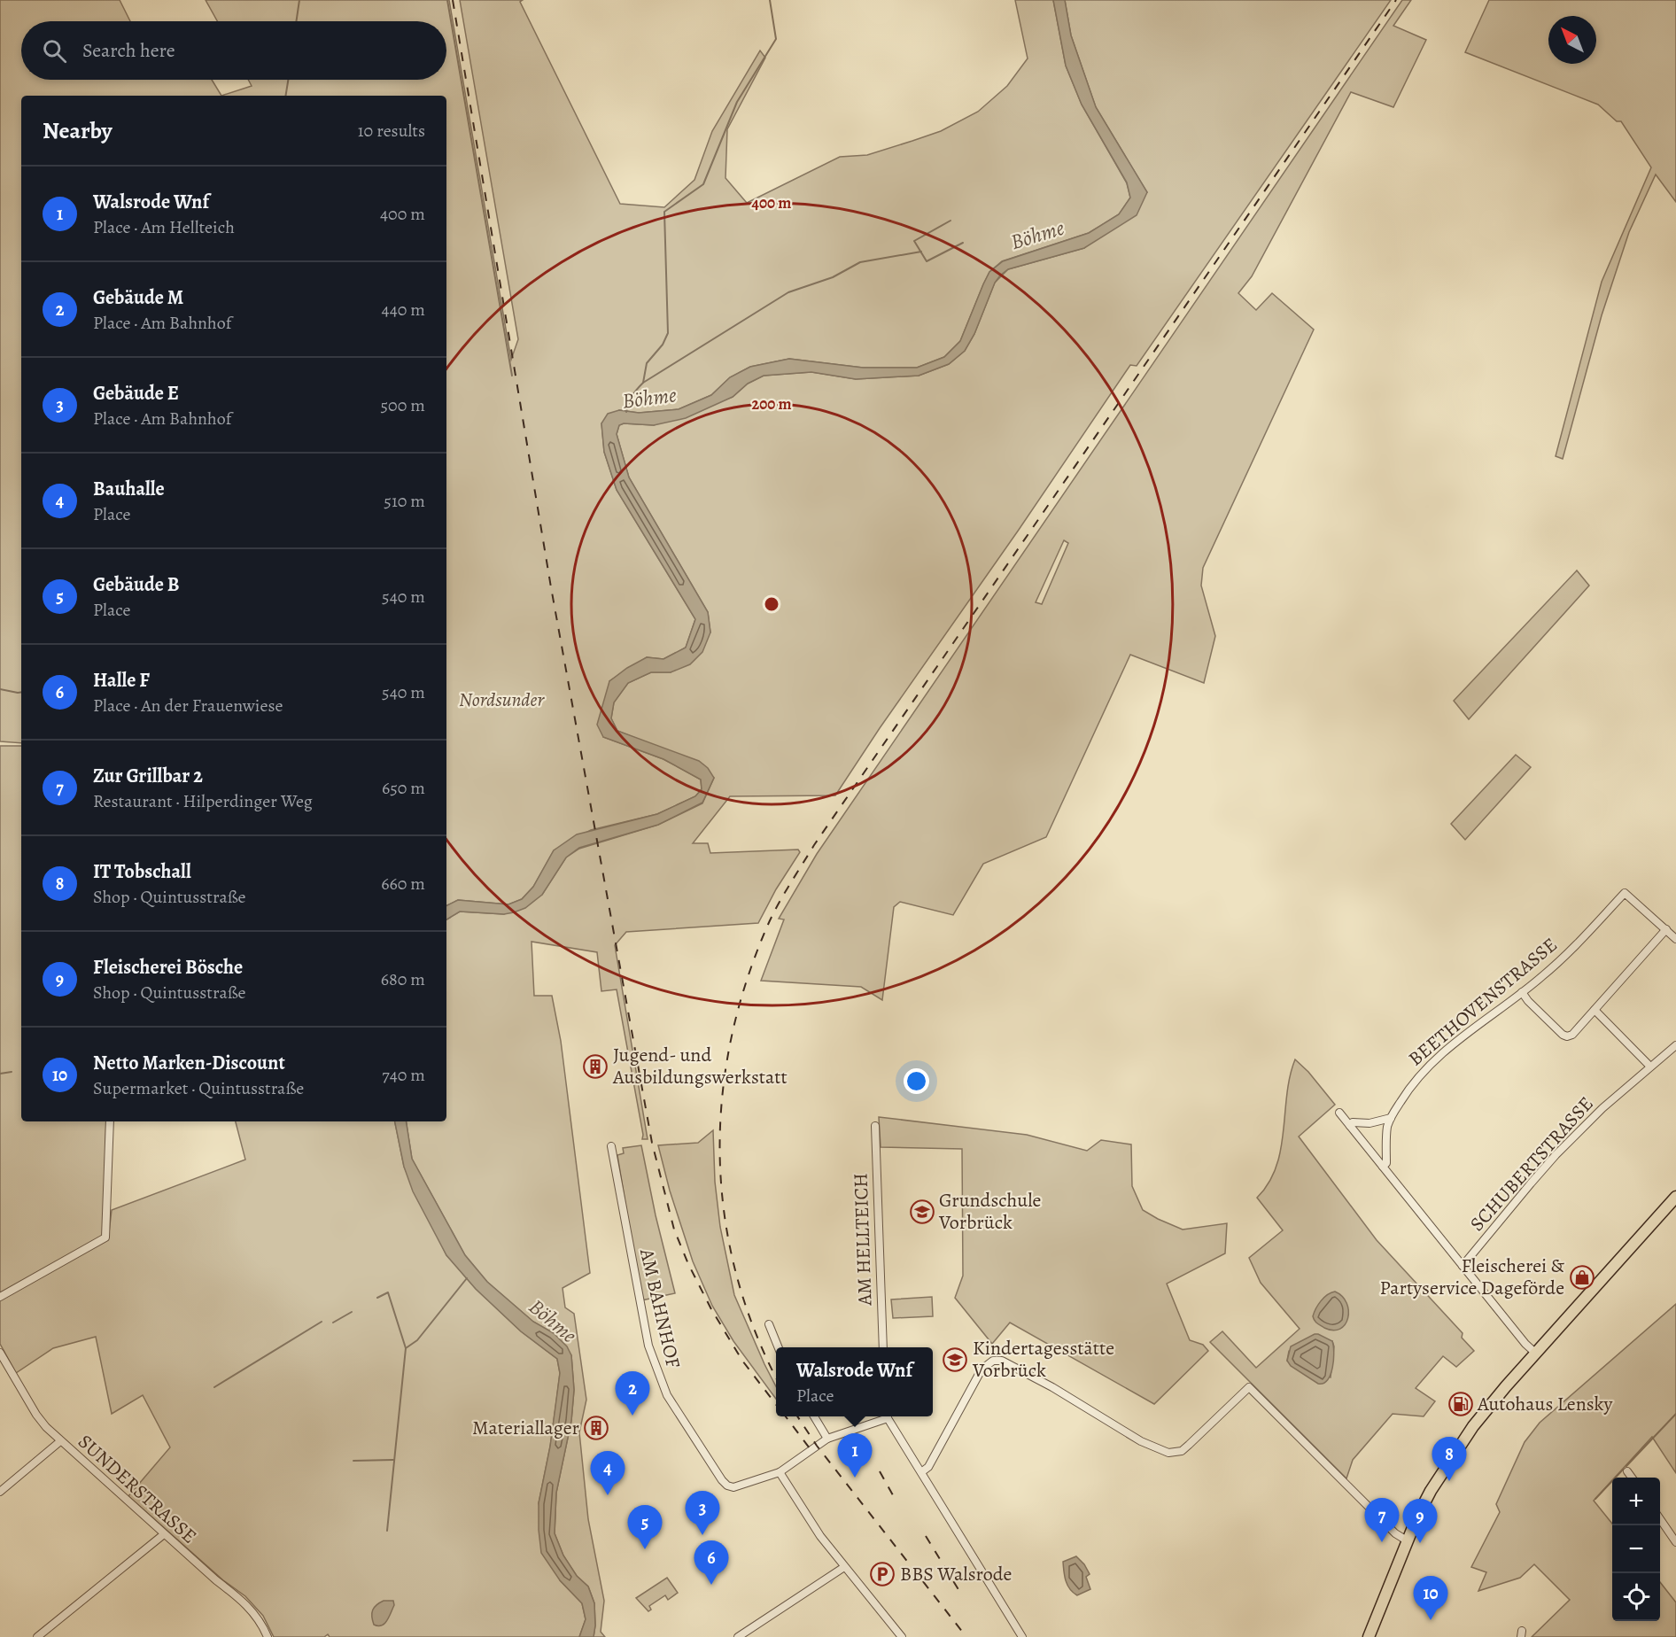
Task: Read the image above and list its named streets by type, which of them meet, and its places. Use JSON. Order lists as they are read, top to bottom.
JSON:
{
  "streets": {
    "street": [
      "BEETHOVENSTRASSE",
      "SCHUBERTSTRASSE",
      "AM HELLTEICH",
      "AM BAHNHOF",
      "SUNDERSTRASSE"
    ]
  },
  "water": ["Böhme"],
  "parks": ["Nordsunder"],
  "places": {
    "building": ["Jugend- und Ausbildungswerkstatt", "Materiallager"],
    "school or university": ["Grundschule Vorbrück", "Kindertagesstätte Vorbrück"],
    "shop": ["Fleischerei & Partyservice Dageförde"],
    "fuel station": ["Autohaus Lensky"],
    "parking": ["BBS Walsrode"]
  },
  "north": "top left",
  "page": {
    "search": "Search here",
    "heading": ["Nearby", "10 results"],
    "list": [
      {
        "mark": "1",
        "name": "Walsrode Wnf",
        "note": "Place · Am Hellteich",
        "value": "400 m"
      },
      {
        "mark": "2",
        "name": "Gebäude M",
        "note": "Place · Am Bahnhof",
        "value": "440 m"
      },
      {
        "mark": "3",
        "name": "Gebäude E",
        "note": "Place · Am Bahnhof",
        "value": "500 m"
      },
      {
        "mark": "4",
        "name": "Bauhalle",
        "note": "Place",
        "value": "510 m"
      },
      {
        "mark": "5",
        "name": "Gebäude B",
        "note": "Place",
        "value": "540 m"
      },
      {
        "mark": "6",
        "name": "Halle F",
        "note": "Place · An der Frauenwiese",
        "value": "540 m"
      },
      {
        "mark": "7",
        "name": "Zur Grillbar 2",
        "note": "Restaurant · Hilperdinger Weg",
        "value": "650 m"
      },
      {
        "mark": "8",
        "name": "IT Tobschall",
        "note": "Shop · Quintusstraße",
        "value": "660 m"
      },
      {
        "mark": "9",
        "name": "Fleischerei Bösche",
        "note": "Shop · Quintusstraße",
        "value": "680 m"
      },
      {
        "mark": "10",
        "name": "Netto Marken-Discount",
        "note": "Supermarket · Quintusstraße",
        "value": "740 m"
      }
    ],
    "popup": ["Walsrode Wnf", "Place"],
    "pins": [
      "2",
      "1",
      "8",
      "4",
      "3",
      "7",
      "9",
      "5",
      "6",
      "10"
    ],
    "map_buttons": ["+", "−"]
  },
  "rings": ["400 m", "200 m"]
}
